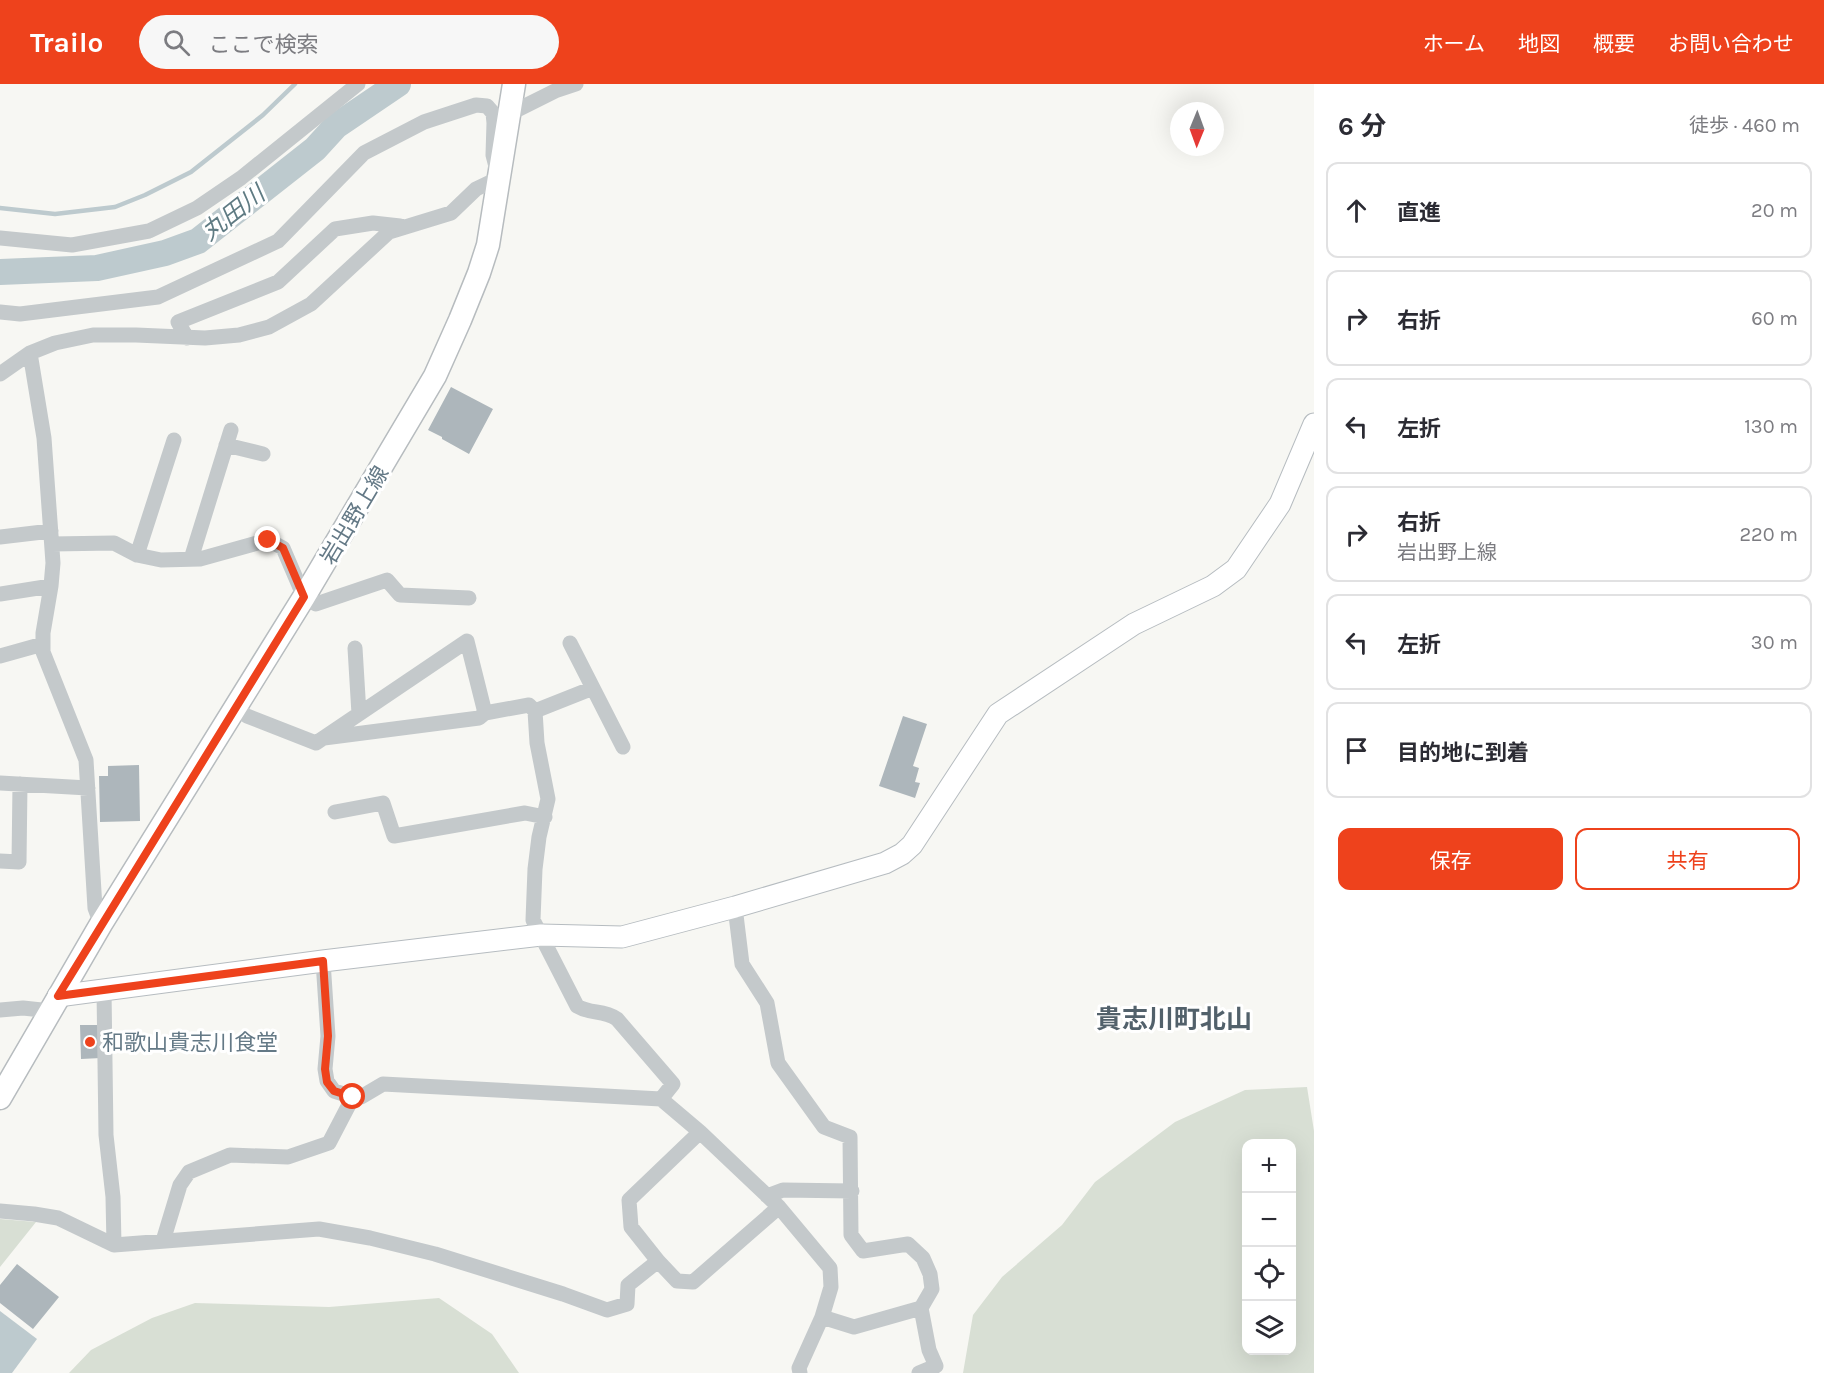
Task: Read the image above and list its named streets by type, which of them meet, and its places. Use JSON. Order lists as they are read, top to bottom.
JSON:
{
  "streets": {
    "main road": ["岩出野上線"]
  },
  "districts": ["貴志川町北山"],
  "water": ["丸田川"],
  "places": ["和歌山貴志川食堂"],
  "north": "bottom",
  "page": {
    "header": "Trailo",
    "search": "ここで検索",
    "nav": [
      "ホーム",
      "地図",
      "概要",
      "お問い合わせ"
    ],
    "heading": ["6 分", "徒歩 · 460 m"],
    "list": [
      ["直進", "20 m"],
      ["右折", "60 m"],
      ["左折", "130 m"],
      ["右折", "岩出野上線", "220 m"],
      ["左折", "30 m"],
      "目的地に到着"
    ],
    "buttons": ["保存", "共有"],
    "map_buttons": ["+", "−"]
  }
}
